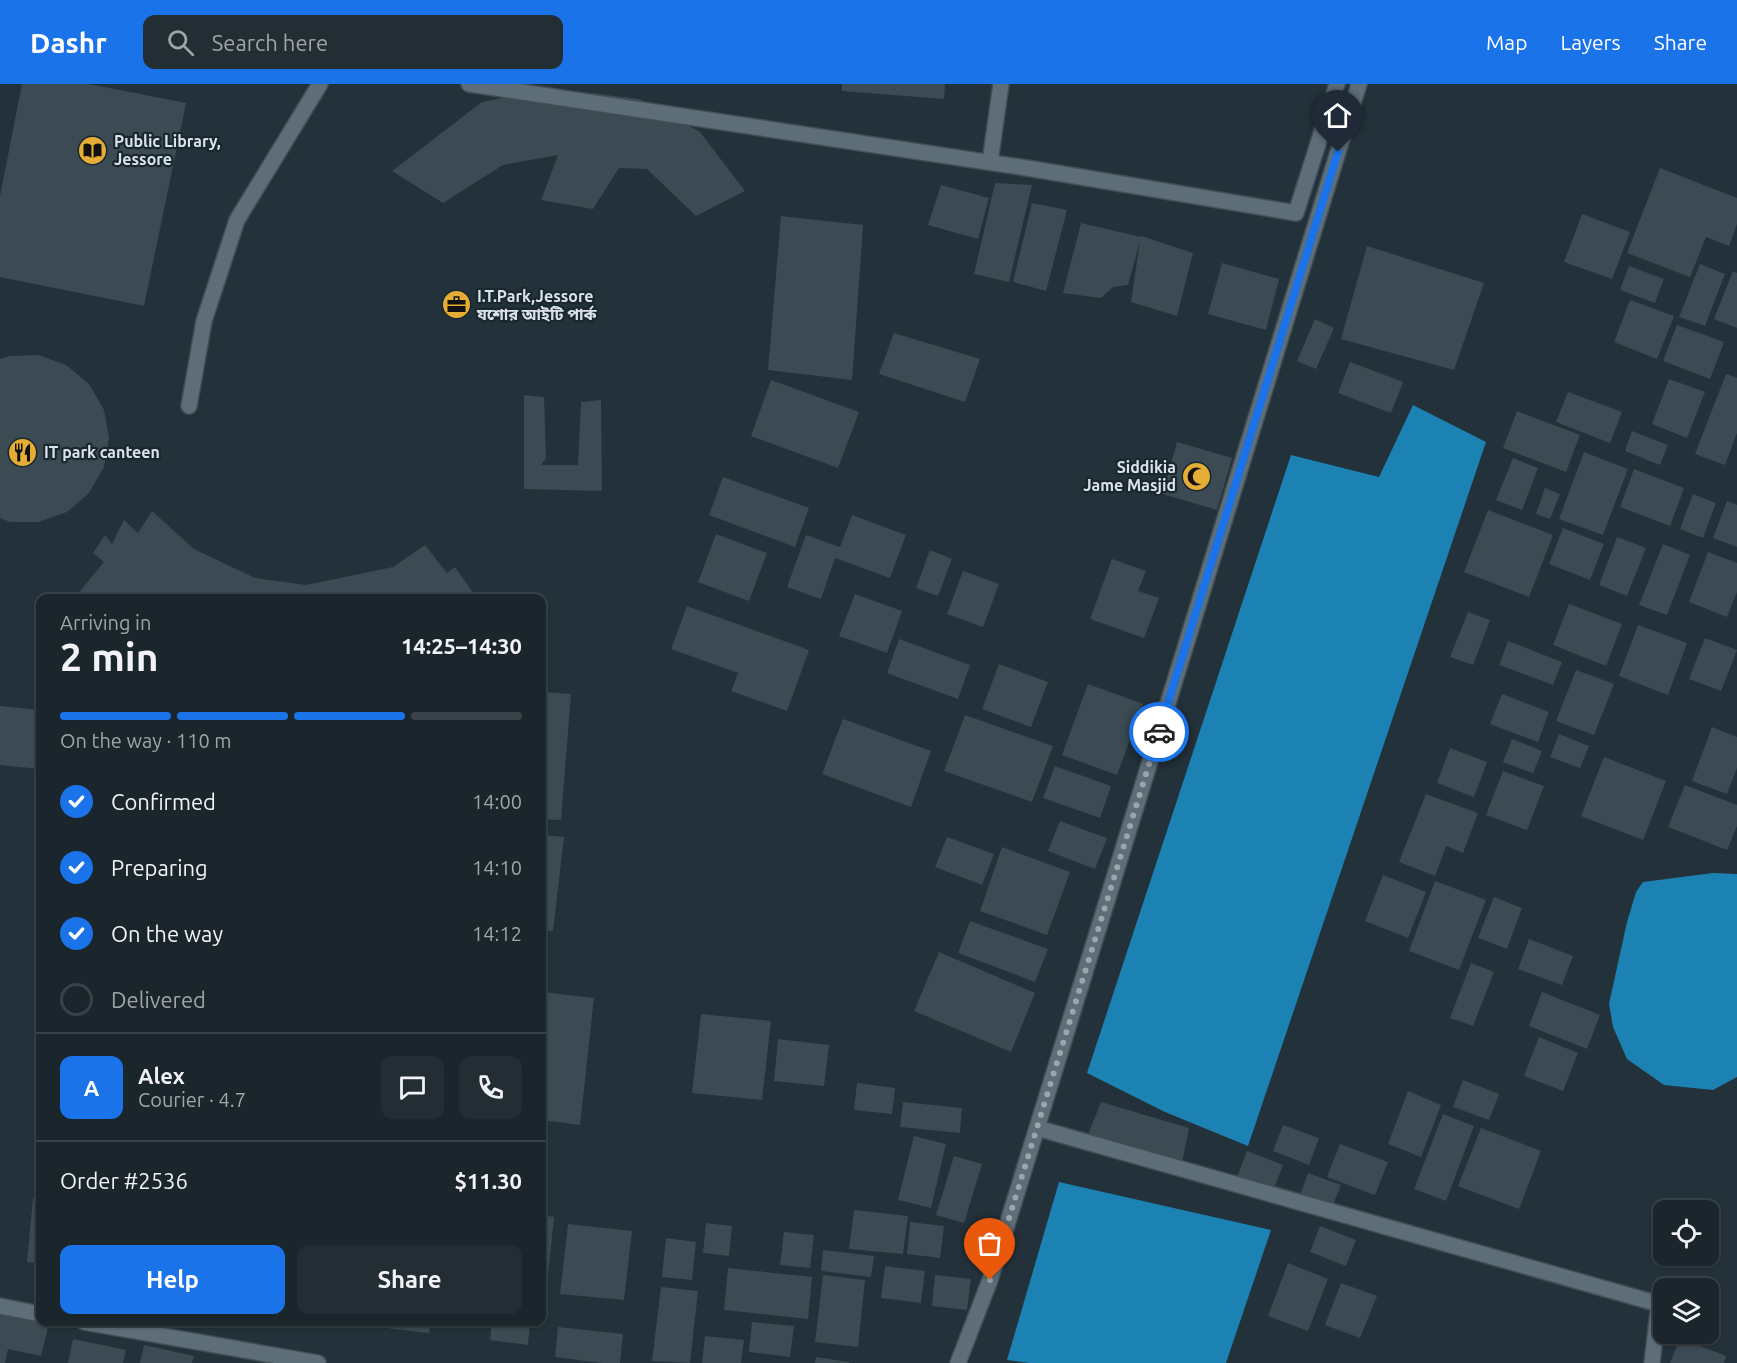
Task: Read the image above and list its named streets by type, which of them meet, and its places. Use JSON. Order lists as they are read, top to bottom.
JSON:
{
  "places": {
    "library": ["Public Library, Jessore"],
    "office": ["I.T.Park,Jessore যশোর আইটি পার্ক"],
    "restaurant": ["IT park canteen"],
    "mosque": ["Siddikia Jame Masjid"]
  },
  "page": {
    "header": "Dashr",
    "search": "Search here",
    "nav": ["Map", "Layers", "Share"],
    "heading": ["2 min", "Arriving in", "14:25–14:30"],
    "panel": [
      "Alex",
      "Courier · 4.7",
      "Order #2536",
      "$11.30"
    ],
    "bar": "On the way · 110 m",
    "list": [
      ["Confirmed", "14:00"],
      ["Preparing", "14:10"],
      ["On the way", "14:12"],
      "Delivered"
    ],
    "round": "A",
    "buttons": ["Help", "Share"]
  }
}
